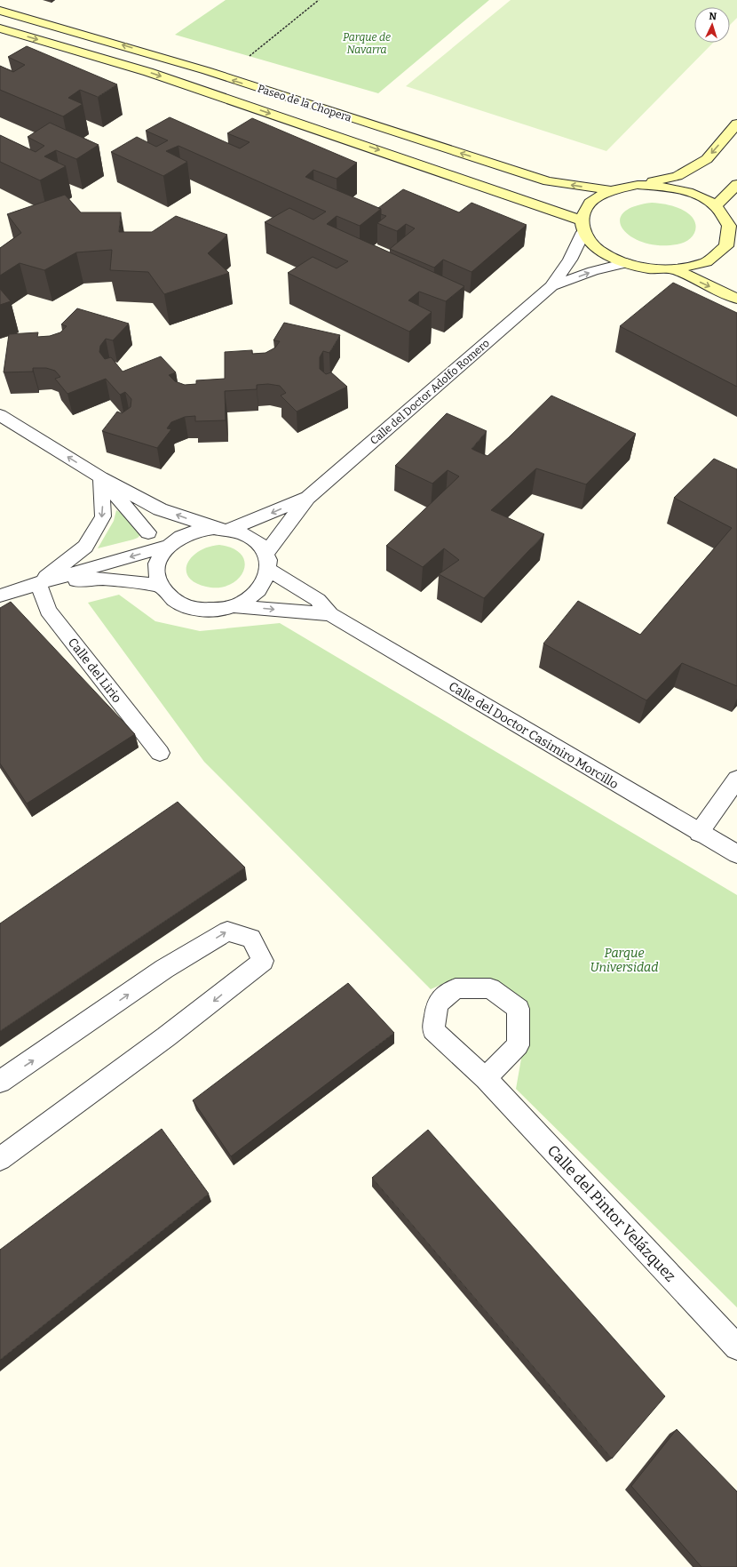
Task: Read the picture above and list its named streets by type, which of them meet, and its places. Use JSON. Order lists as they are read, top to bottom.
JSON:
{
  "streets": {
    "main road": ["Paseo de la Chopera"],
    "street": [
      "Calle del Doctor Adolfo Romero",
      "Calle del Lirio",
      "Calle del Doctor Casimiro Morcillo",
      "Calle del Pintor Velázquez"
    ]
  },
  "crossings": [
    ["Calle del Doctor Adolfo Romero", "Calle del Doctor Casimiro Morcillo"]
  ],
  "parks": ["Parque de Navarra", "Parque Universidad"],
  "north": "top"
}
